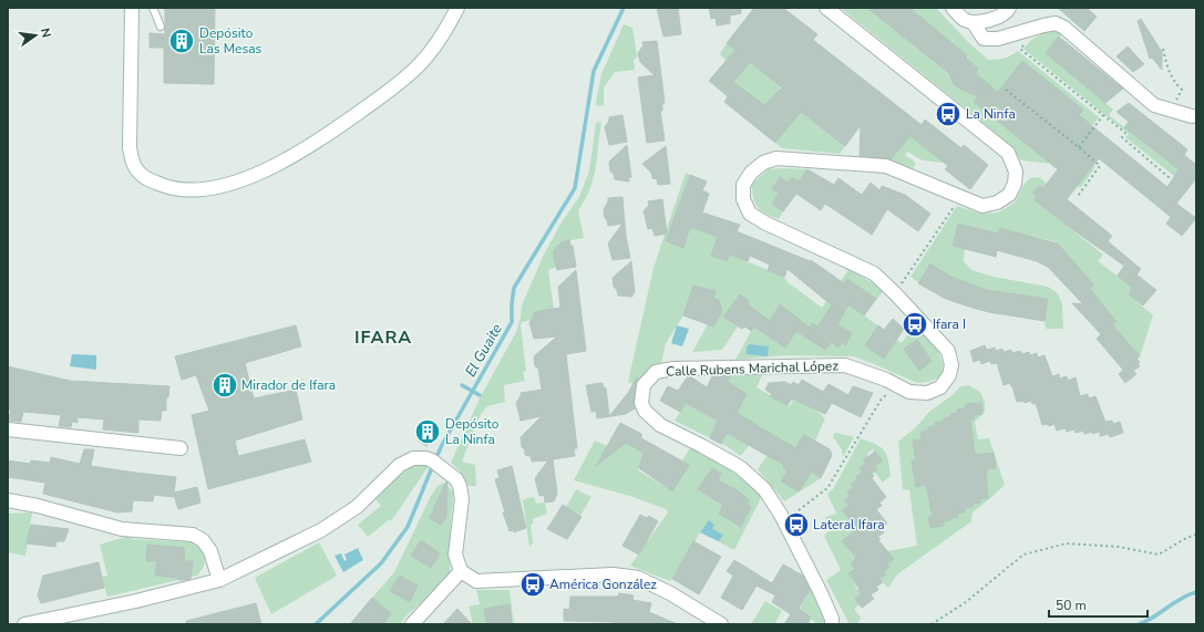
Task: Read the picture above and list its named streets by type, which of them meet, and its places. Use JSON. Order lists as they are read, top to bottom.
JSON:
{
  "streets": {
    "street": ["Calle Rubens Marichal López"]
  },
  "districts": ["IFARA"],
  "water": ["El Guaite"],
  "places": {
    "building": ["Depósito Las Mesas", "Mirador de Ifara", "Depósito La Ninfa"],
    "bus stop": [
      "La Ninfa",
      "Ifara I",
      "Lateral Ifara",
      "América González"
    ]
  },
  "scale_bar": "50 m",
  "north": "right"
}
